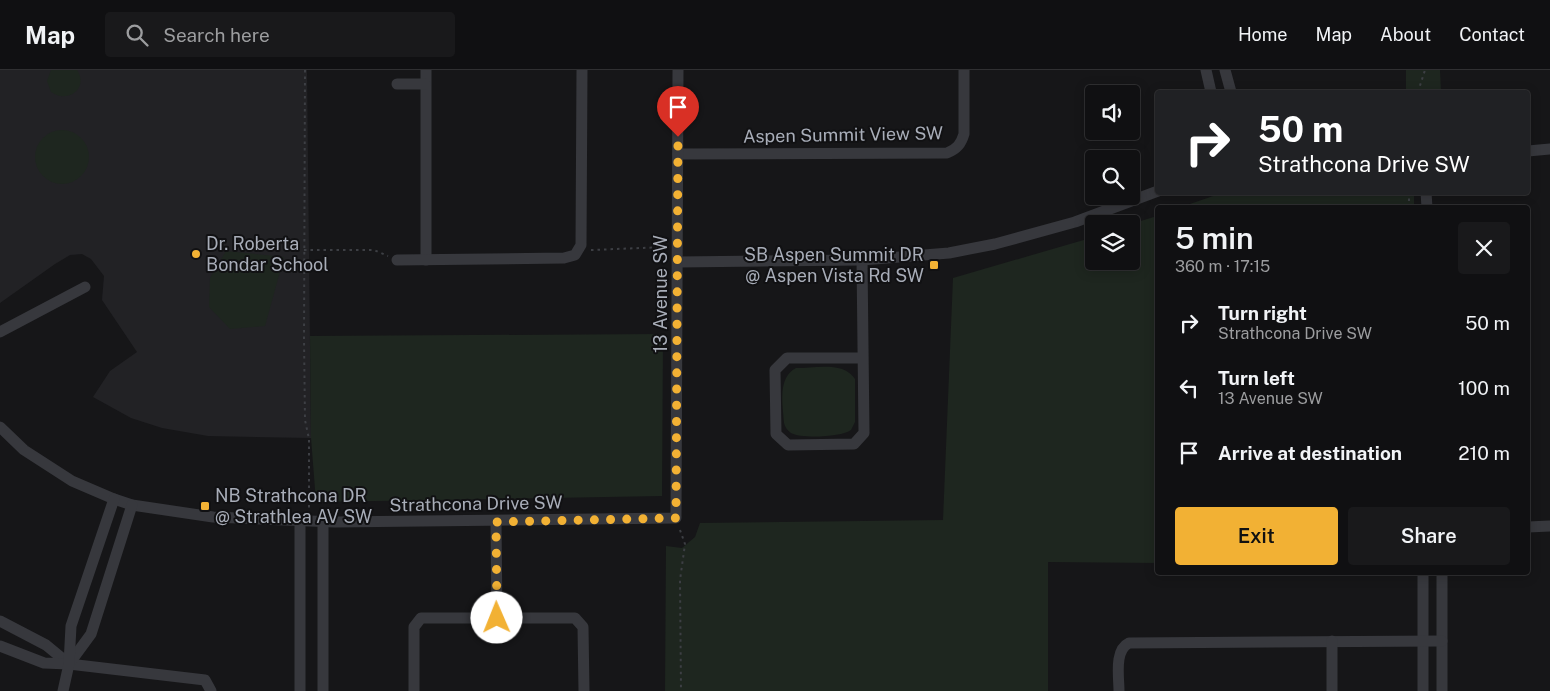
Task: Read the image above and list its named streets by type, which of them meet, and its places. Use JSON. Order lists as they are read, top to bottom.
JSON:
{
  "streets": {
    "street": ["Aspen Summit View SW", "13 Avenue SW", "Strathcona Drive SW"]
  },
  "crossings": [
    ["Aspen Summit View SW", "13 Avenue SW"],
    ["13 Avenue SW", "Strathcona Drive SW"]
  ],
  "places": {
    "other": ["Dr. Roberta Bondar School"],
    "transit": ["SB Aspen Summit DR @ Aspen Vista Rd SW", "NB Strathcona DR @ Strathlea AV SW"]
  },
  "page": {
    "header": "Map",
    "search": "Search here",
    "nav": [
      "Home",
      "Map",
      "About",
      "Contact"
    ],
    "turn": ["50 m", "Strathcona Drive SW"],
    "heading": ["5 min", "360 m · 17:15"],
    "list": [
      {
        "name": "Turn right",
        "note": "Strathcona Drive SW",
        "value": "50 m"
      },
      {
        "name": "Turn left",
        "note": "13 Avenue SW",
        "value": "100 m"
      },
      {
        "name": "Arrive at destination",
        "value": "210 m"
      }
    ],
    "buttons": ["Exit", "Share"]
  }
}
